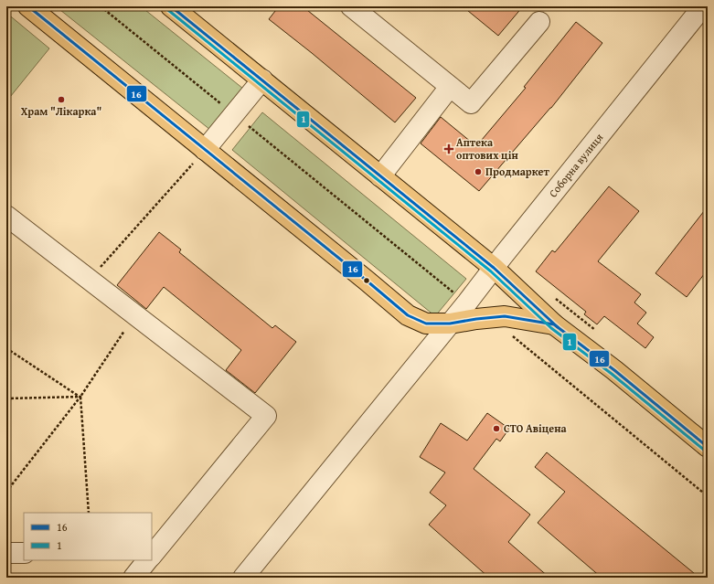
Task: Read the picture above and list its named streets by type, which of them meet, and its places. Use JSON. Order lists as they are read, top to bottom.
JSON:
{
  "streets": {
    "street": ["Соборна вулиця"]
  },
  "places": {
    "other": ["Храм \"Лікарка\"", "Продмаркет", "СТО Авіцена"],
    "health": ["Аптека оптових цін"]
  },
  "lines": ["transit line 16", "transit line 1"],
  "legend": ["16", "1"]
}
